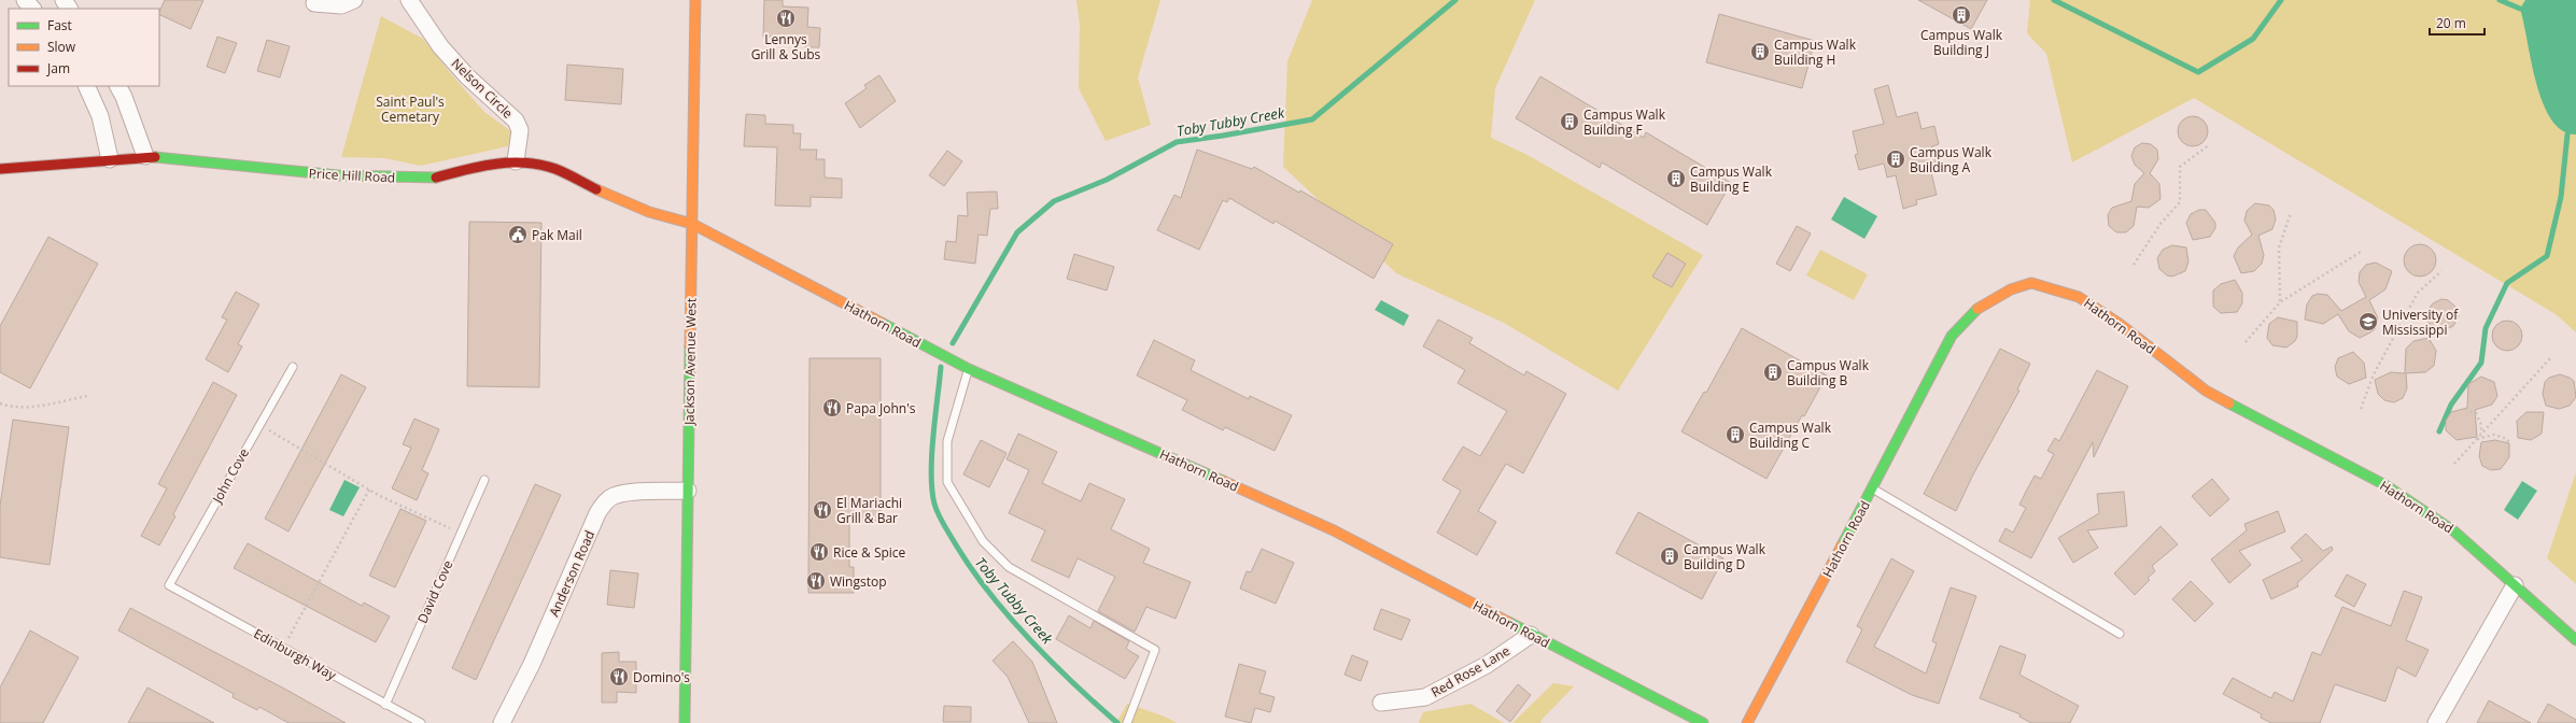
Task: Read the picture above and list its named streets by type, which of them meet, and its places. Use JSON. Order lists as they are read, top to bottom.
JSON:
{
  "streets": {
    "street": [
      "Nelson Circle",
      "Price Hill Road",
      "Hathorn Road",
      "Jackson Avenue West",
      "Anderson Road",
      "Red Rose Lane"
    ],
    "lane": ["John Cove", "David Cove", "Edinburgh Way"]
  },
  "crossings": [
    ["Nelson Circle", "Price Hill Road"],
    ["Price Hill Road", "Hathorn Road"],
    ["Price Hill Road", "Jackson Avenue West"],
    ["Hathorn Road", "Jackson Avenue West"],
    ["Hathorn Road", "Red Rose Lane"],
    ["Jackson Avenue West", "Anderson Road"],
    ["John Cove", "Edinburgh Way"],
    ["David Cove", "Edinburgh Way"]
  ],
  "water": ["Toby Tubby Creek"],
  "parks": ["Saint Paul's Cemetary"],
  "places": {
    "building": [
      "Campus Walk Building J",
      "Campus Walk Building H",
      "Campus Walk Building F",
      "Campus Walk Building A",
      "Campus Walk Building E",
      "Campus Walk Building B",
      "Campus Walk Building C",
      "Campus Walk Building D"
    ],
    "restaurant": [
      "Lennys Grill & Subs",
      "Papa John's",
      "El Mariachi Grill & Bar",
      "Rice & Spice",
      "Wingstop",
      "Domino's"
    ],
    "public building": ["Pak Mail"],
    "school or university": ["University of Mississippi"]
  },
  "legend": ["Fast", "Slow", "Jam"],
  "scale_bar": "20 m"
}
